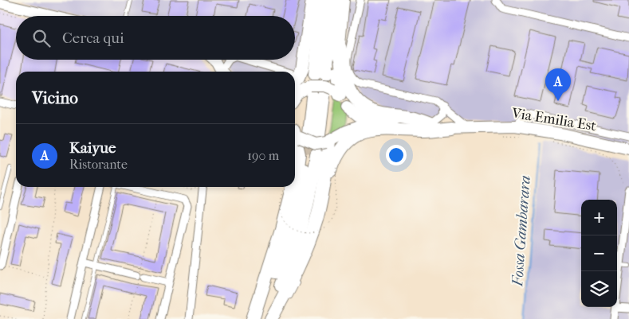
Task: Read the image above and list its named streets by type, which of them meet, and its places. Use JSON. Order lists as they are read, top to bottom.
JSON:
{
  "streets": {
    "main road": ["Via Emilia Est"]
  },
  "water": ["Fossa Gambarara"],
  "page": {
    "search": "Cerca qui",
    "pins": "A",
    "heading": "Vicino",
    "list": [
      {
        "mark": "A",
        "name": "Kaiyue",
        "note": "Ristorante",
        "value": "190 m"
      }
    ],
    "map_buttons": ["+", "−"]
  }
}
